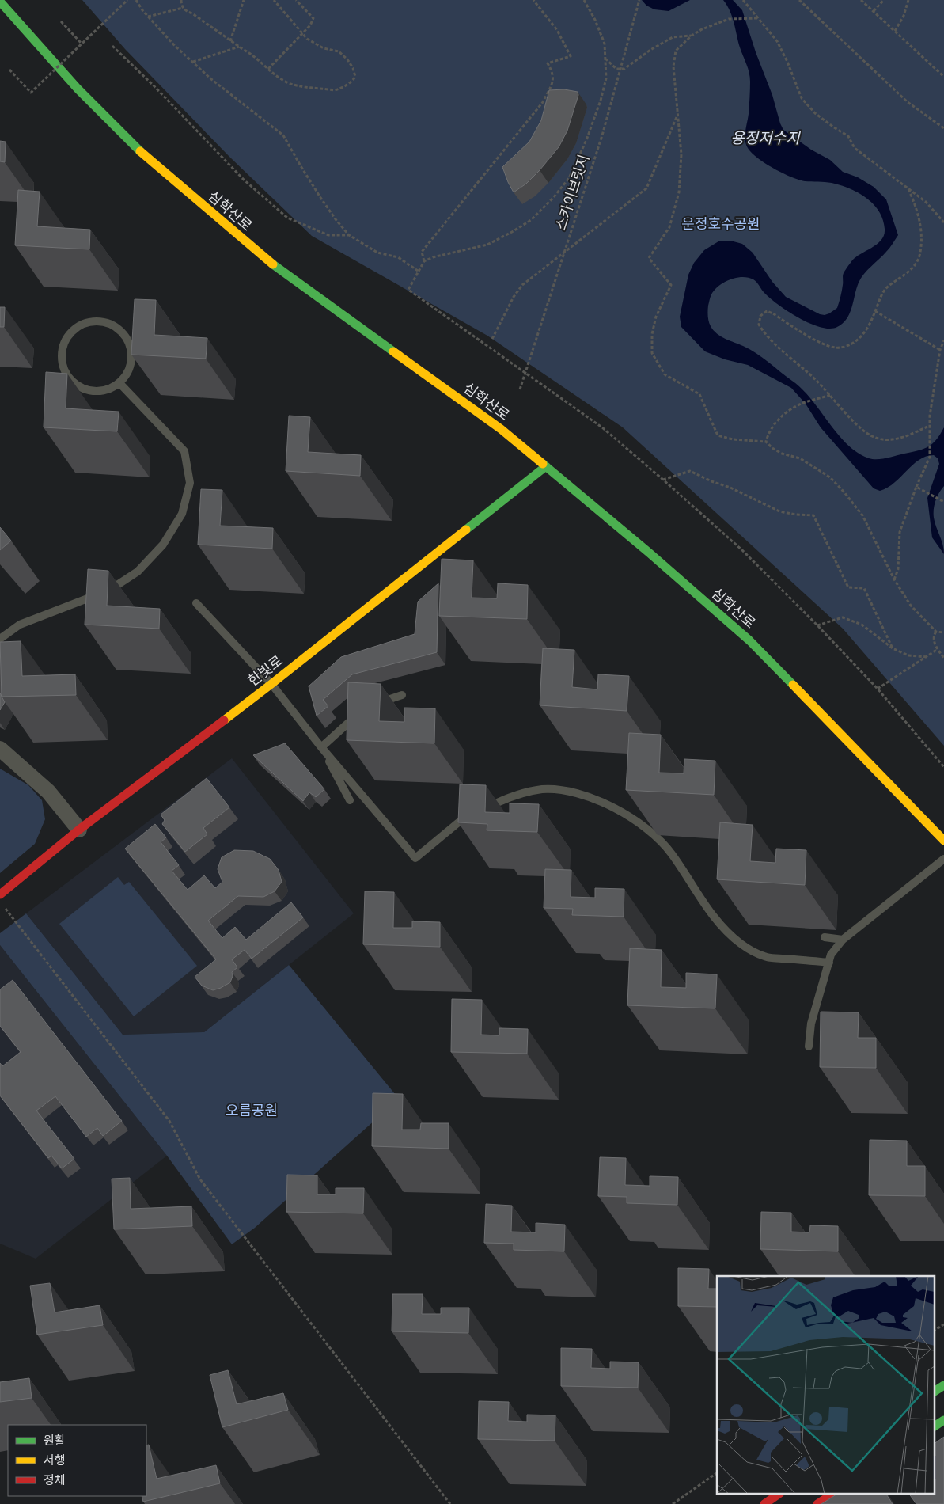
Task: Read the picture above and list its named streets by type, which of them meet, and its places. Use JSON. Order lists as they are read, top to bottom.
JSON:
{
  "streets": {
    "street": ["심학산로", "한빛로"],
    "path": ["스카이브릿지"]
  },
  "crossings": [
    ["심학산로", "한빛로"]
  ],
  "water": ["용정저수지"],
  "parks": ["운정호수공원", "오름공원"],
  "legend": ["원활", "서행", "정체"]
}
